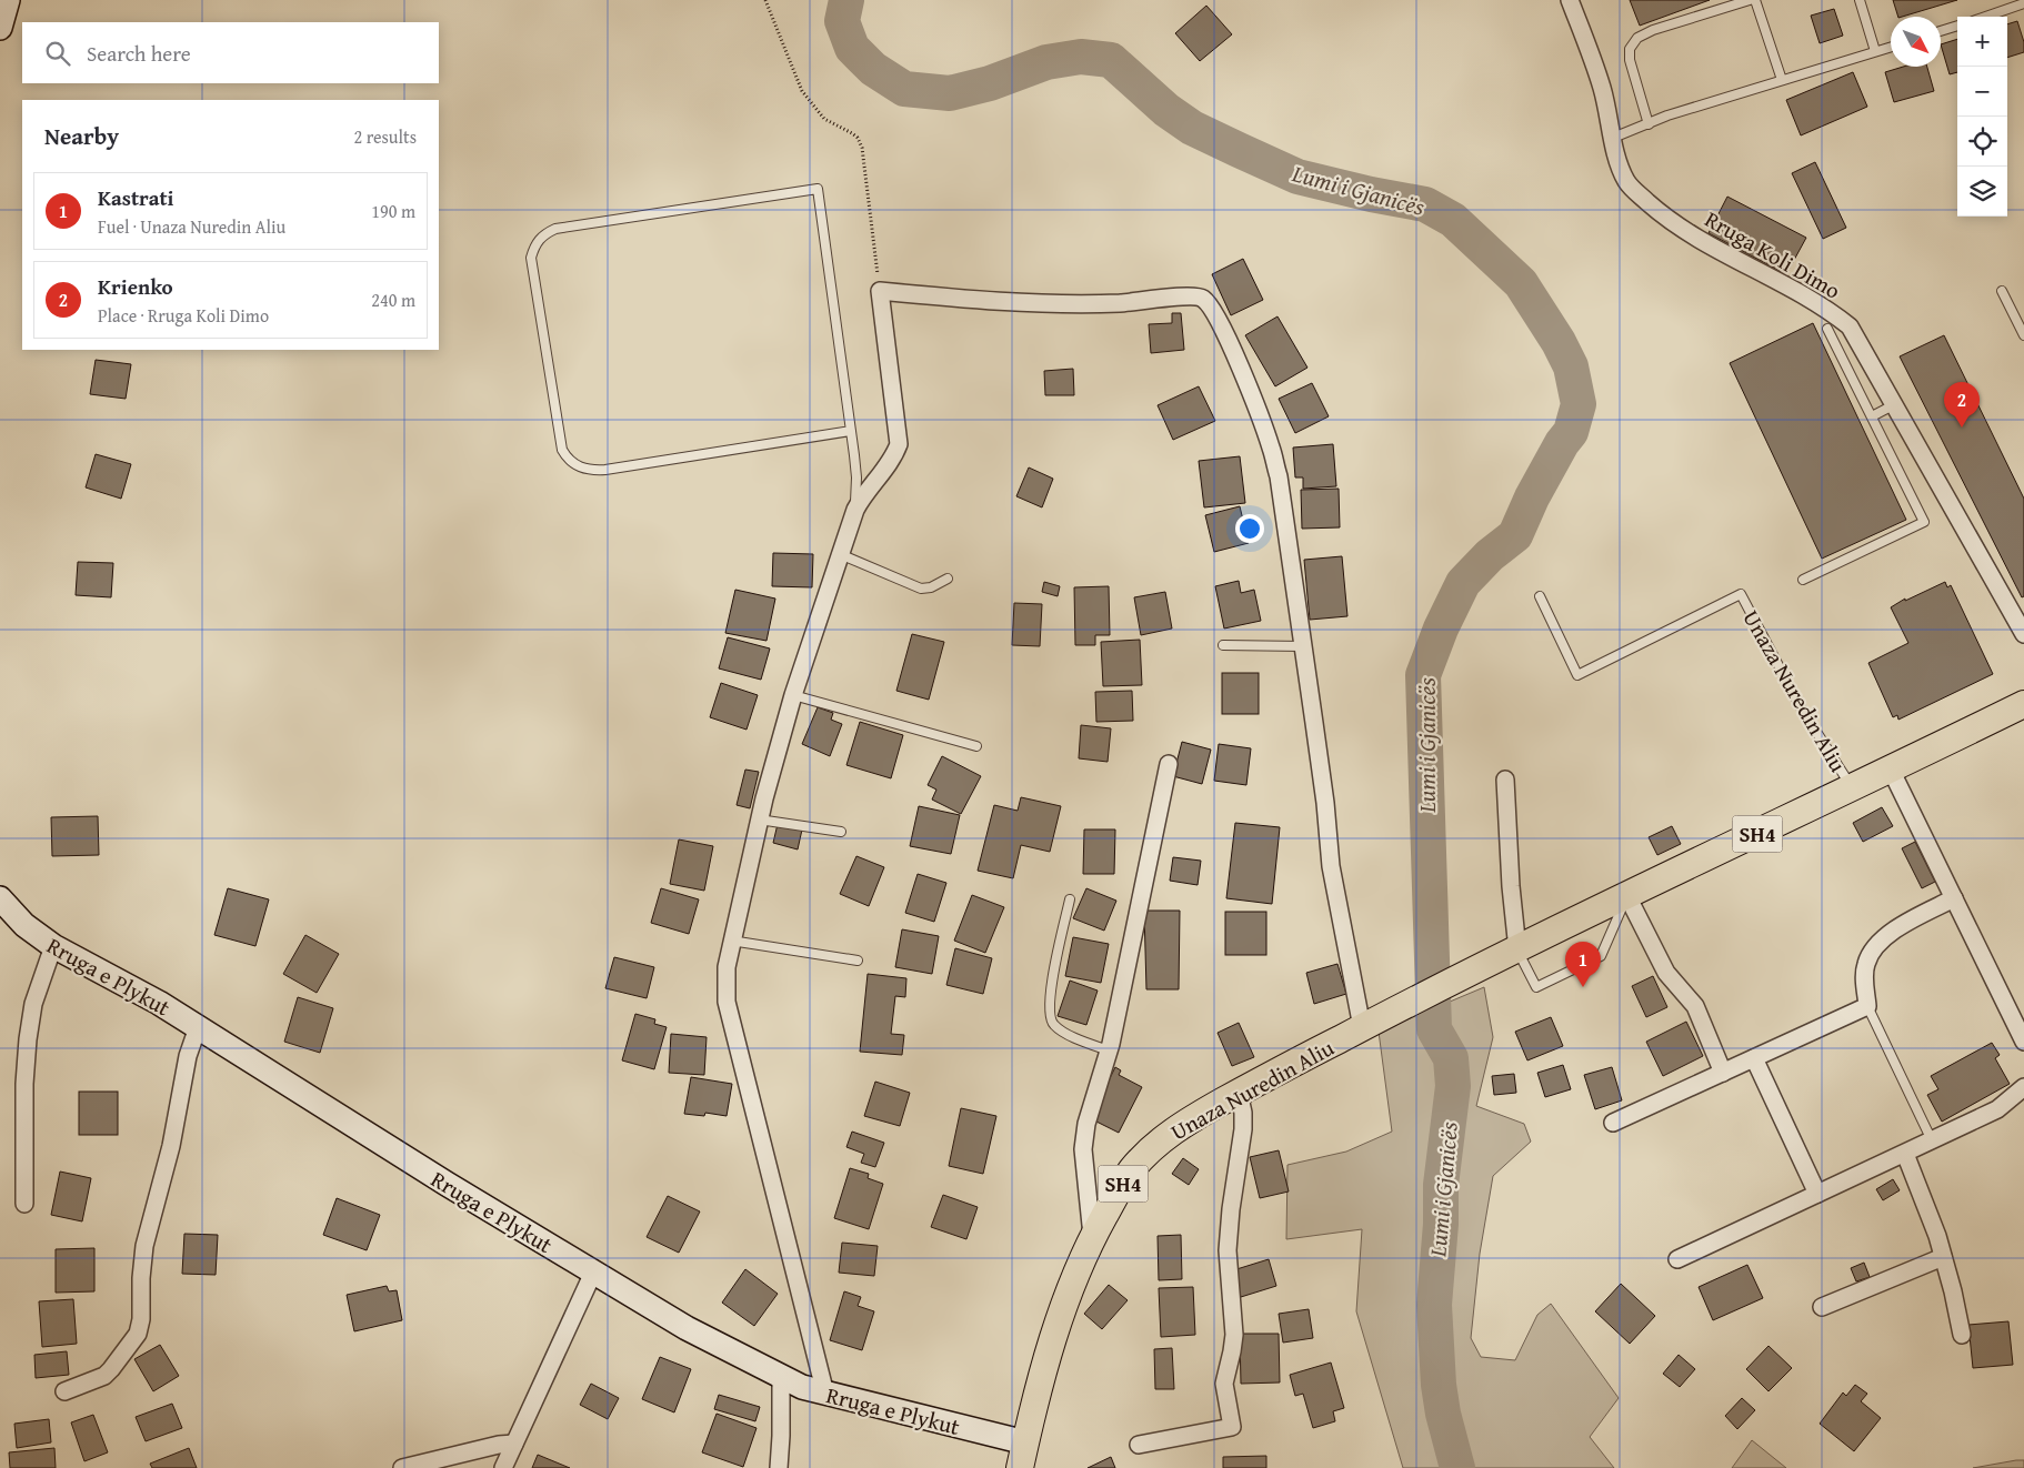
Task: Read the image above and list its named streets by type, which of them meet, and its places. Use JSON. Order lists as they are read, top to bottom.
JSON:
{
  "streets": {
    "main road": ["Unaza Nuredin Aliu", "SH4"],
    "street": ["Rruga Koli Dimo", "Rruga e Plykut"]
  },
  "crossings": [
    ["Unaza Nuredin Aliu", "Rruga e Plykut"]
  ],
  "water": ["Lumi i Gjanicës"],
  "north": "bottom right",
  "page": {
    "map_buttons": ["+", "−"],
    "search": "Search here",
    "heading": ["Nearby", "2 results"],
    "list": [
      {
        "mark": "1",
        "name": "Kastrati",
        "note": "Fuel · Unaza Nuredin Aliu",
        "value": "190 m"
      },
      {
        "mark": "2",
        "name": "Krienko",
        "note": "Place · Rruga Koli Dimo",
        "value": "240 m"
      }
    ],
    "pins": ["2", "1"]
  }
}
